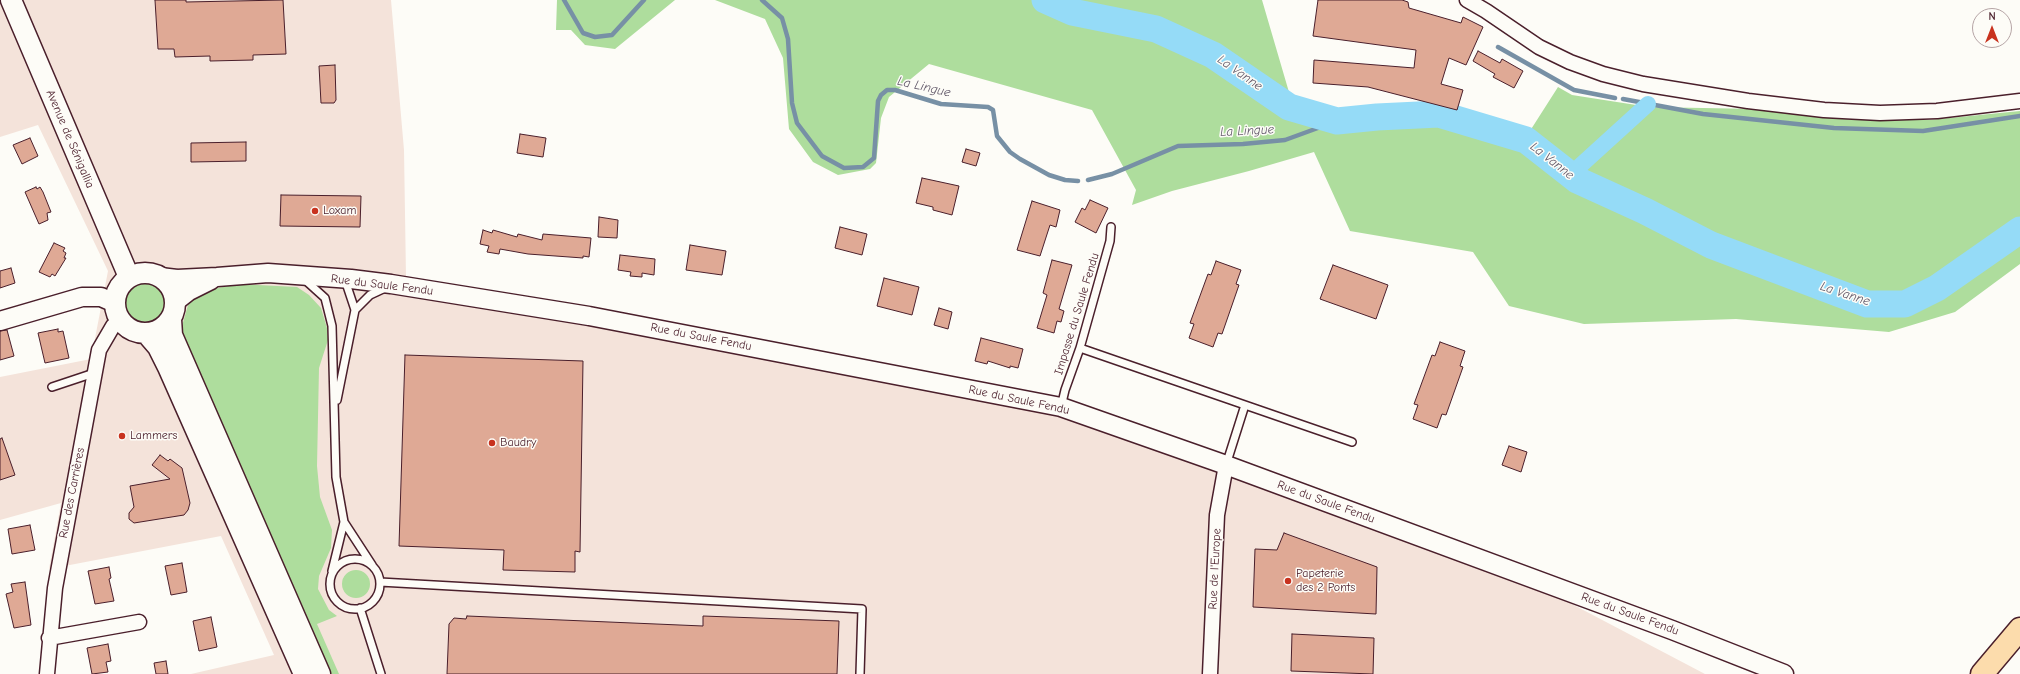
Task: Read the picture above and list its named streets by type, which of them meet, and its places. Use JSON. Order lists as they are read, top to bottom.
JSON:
{
  "streets": {
    "main road": ["Avenue de Sénigallia"],
    "street": ["Rue du Saule Fendu", "Rue des Carrières", "Rue de l'Europe"],
    "lane": ["Impasse du Saule Fendu"]
  },
  "crossings": [
    ["Avenue de Sénigallia", "Rue du Saule Fendu"],
    ["Avenue de Sénigallia", "Rue des Carrières"],
    ["Rue du Saule Fendu", "Impasse du Saule Fendu"],
    ["Rue du Saule Fendu", "Rue des Carrières"],
    ["Rue du Saule Fendu", "Rue de l'Europe"]
  ],
  "water": ["La Vanne", "La Lingue"],
  "places": [
    "Loxam",
    "Lammers",
    "Baudry",
    "Papeterie des 2 Ponts"
  ],
  "north": "top"
}
